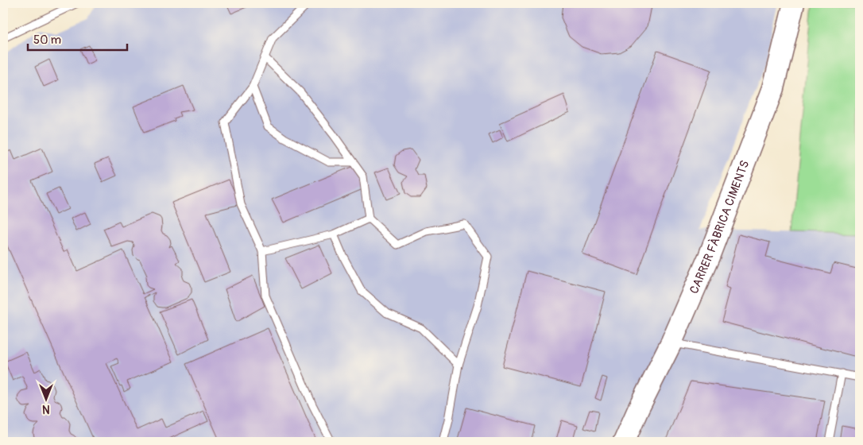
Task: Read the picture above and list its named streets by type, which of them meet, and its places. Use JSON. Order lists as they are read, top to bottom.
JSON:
{
  "streets": {
    "street": ["CARRER FÀBRICA CIMENTS"]
  },
  "scale_bar": "50 m",
  "north": "bottom"
}
